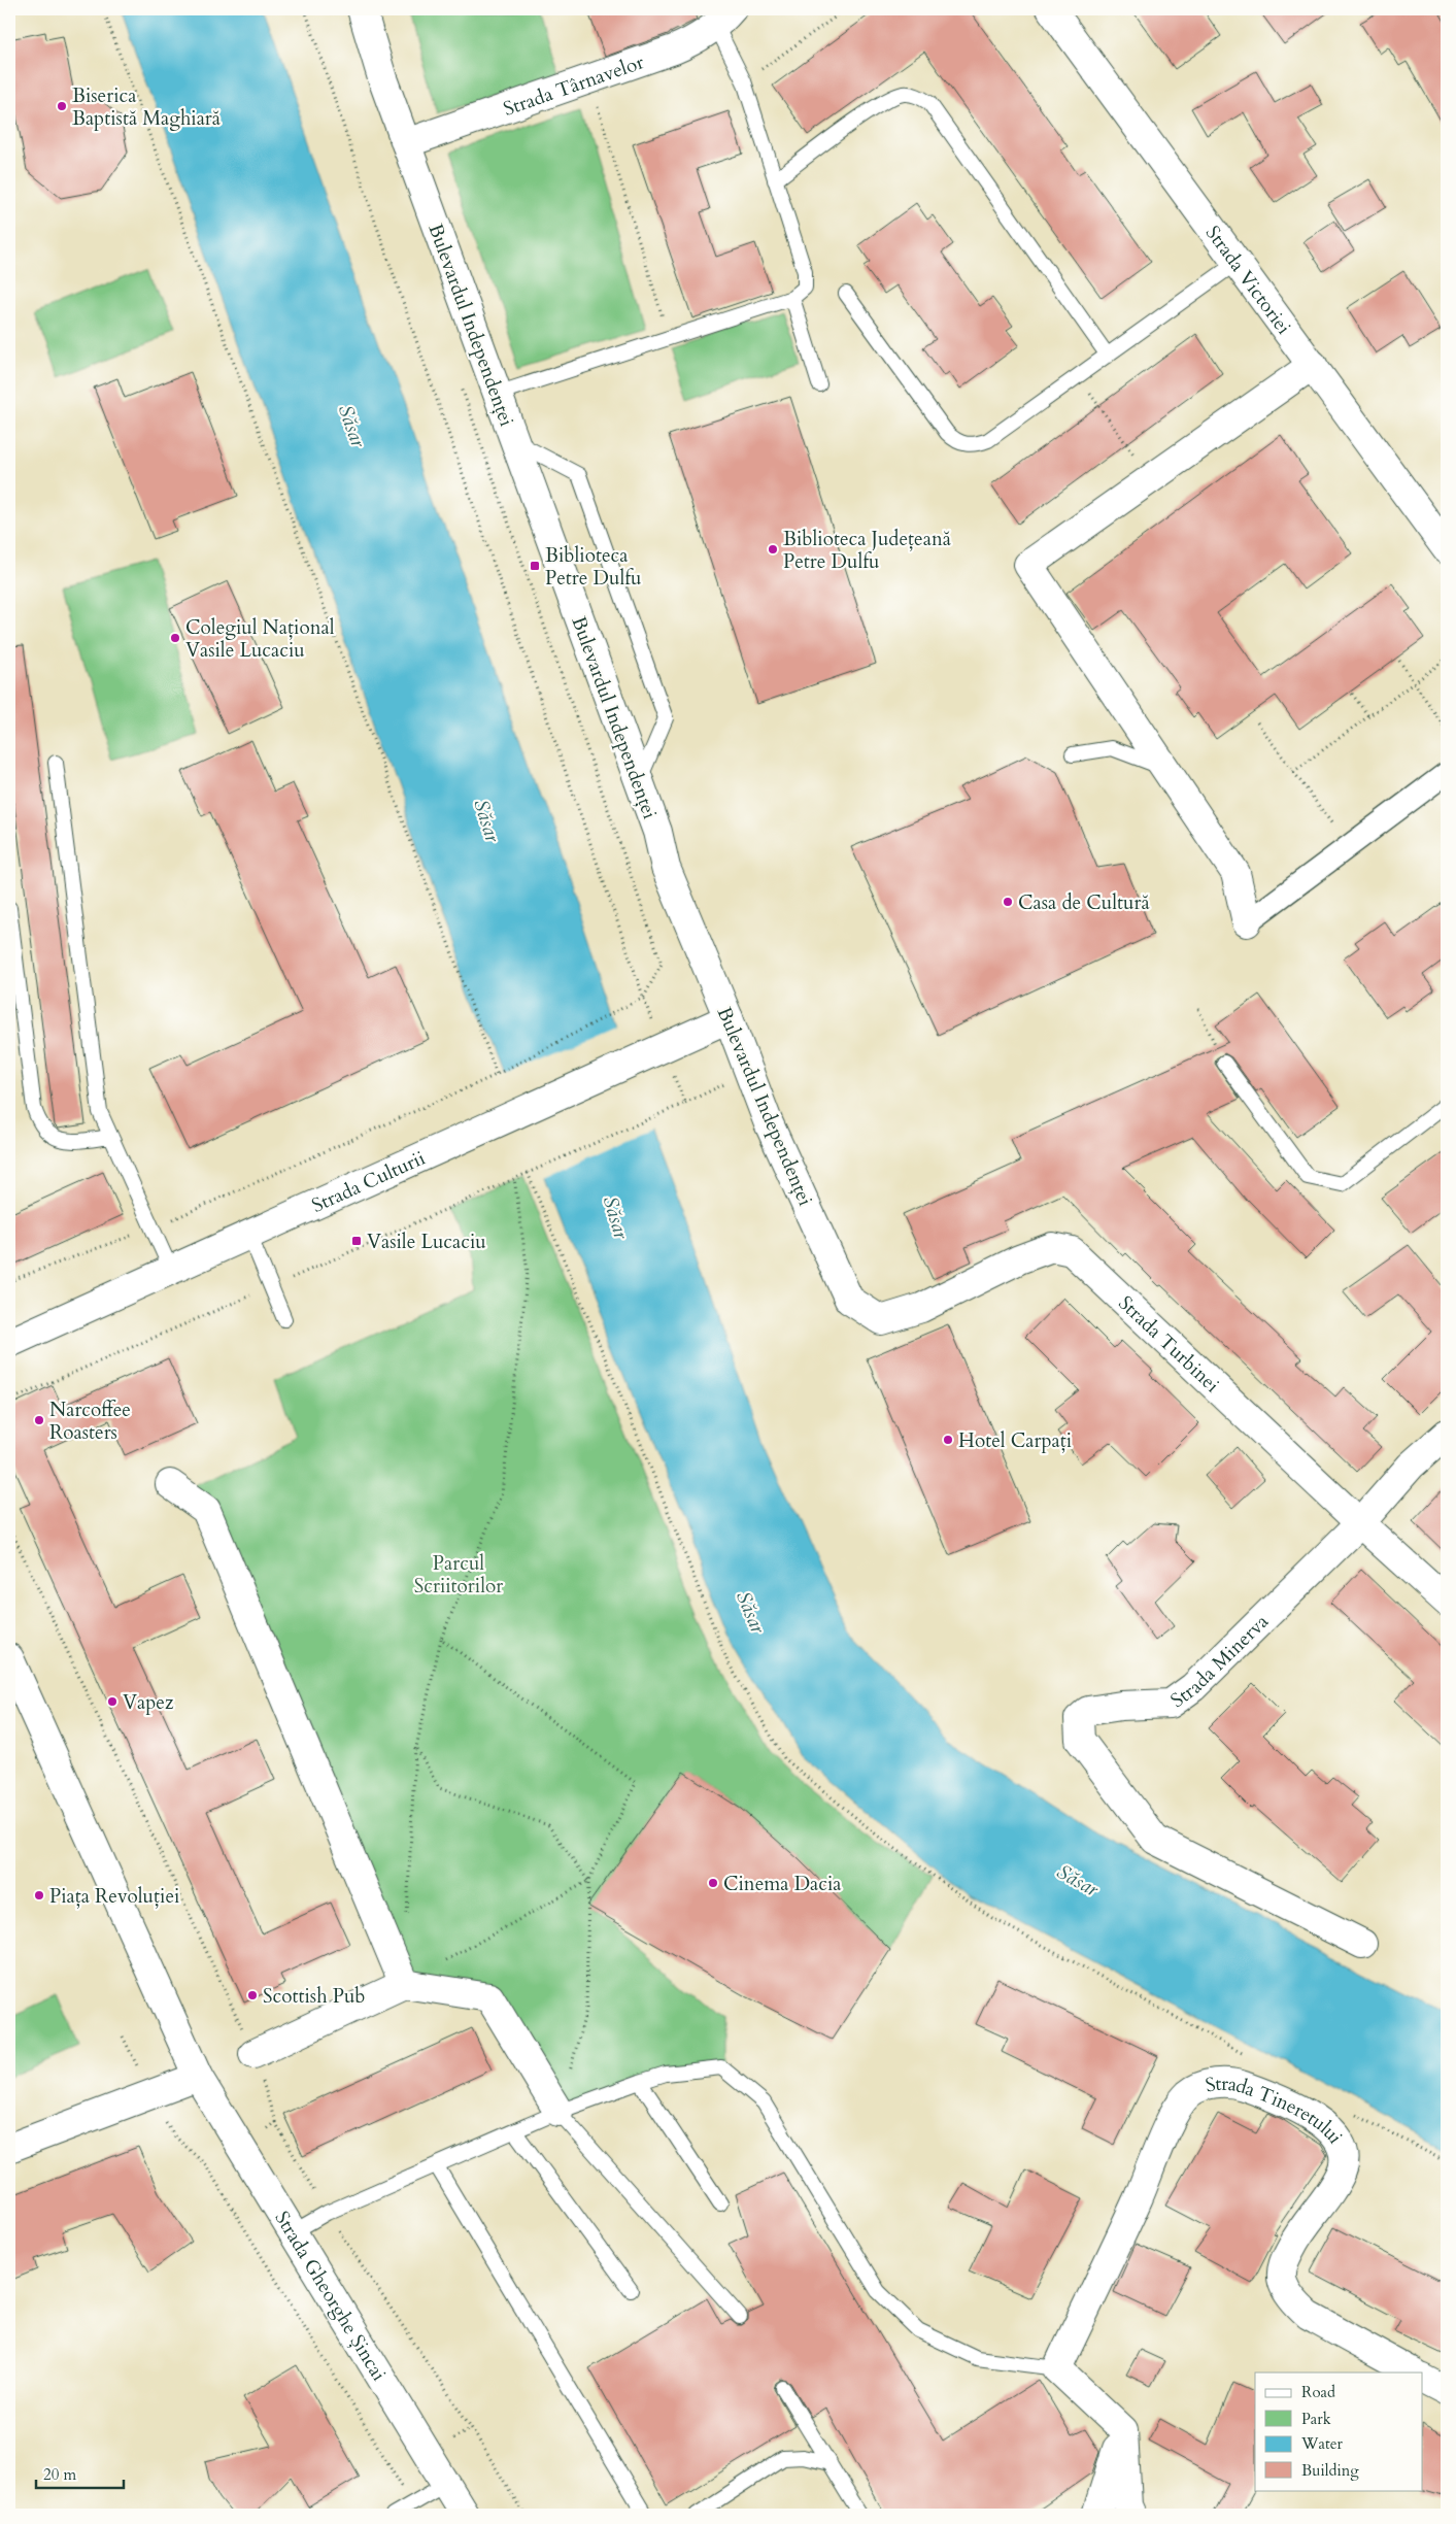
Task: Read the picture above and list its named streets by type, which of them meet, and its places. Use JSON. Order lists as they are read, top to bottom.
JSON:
{
  "streets": {
    "street": [
      "Strada Târnavelor",
      "Strada Victoriei",
      "Bulevardul Independenței",
      "Strada Culturii",
      "Strada Turbinei",
      "Strada Minerva",
      "Strada Tineretului",
      "Strada Gheorghe Șincai"
    ]
  },
  "crossings": [
    ["Strada Târnavelor", "Bulevardul Independenței"],
    ["Bulevardul Independenței", "Strada Culturii"],
    ["Bulevardul Independenței", "Strada Turbinei"],
    ["Strada Turbinei", "Strada Minerva"]
  ],
  "water": ["Săsar"],
  "parks": ["Parcul Scriitorilor"],
  "places": {
    "other": [
      "Biserica Baptistă Maghiară",
      "Biblioteca Județeană Petre Dulfu",
      "Colegiul Național Vasile Lucaciu",
      "Casa de Cultură",
      "Narcoffee Roasters",
      "Hotel Carpați",
      "Vapez",
      "Cinema Dacia",
      "Piața Revoluției",
      "Scottish Pub"
    ],
    "transit": ["Biblioteca Petre Dulfu", "Vasile Lucaciu"]
  },
  "legend": [
    "Road",
    "Park",
    "Water",
    "Building"
  ],
  "scale_bar": "20 m"
}
